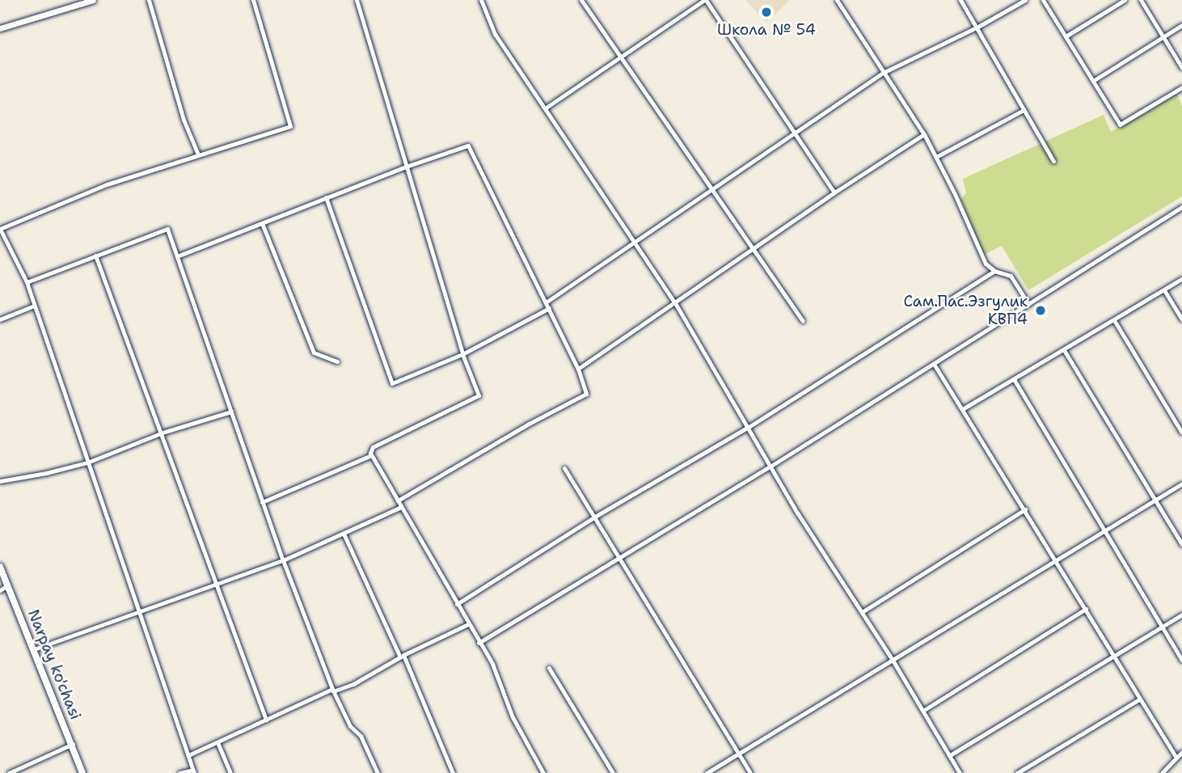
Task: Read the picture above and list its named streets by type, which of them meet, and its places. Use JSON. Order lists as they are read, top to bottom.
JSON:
{
  "streets": {
    "main road": ["Narpay ko'chasi"]
  },
  "places": ["Школа № 54", "Сам.Пас.Эзгулик КВП4"]
}
